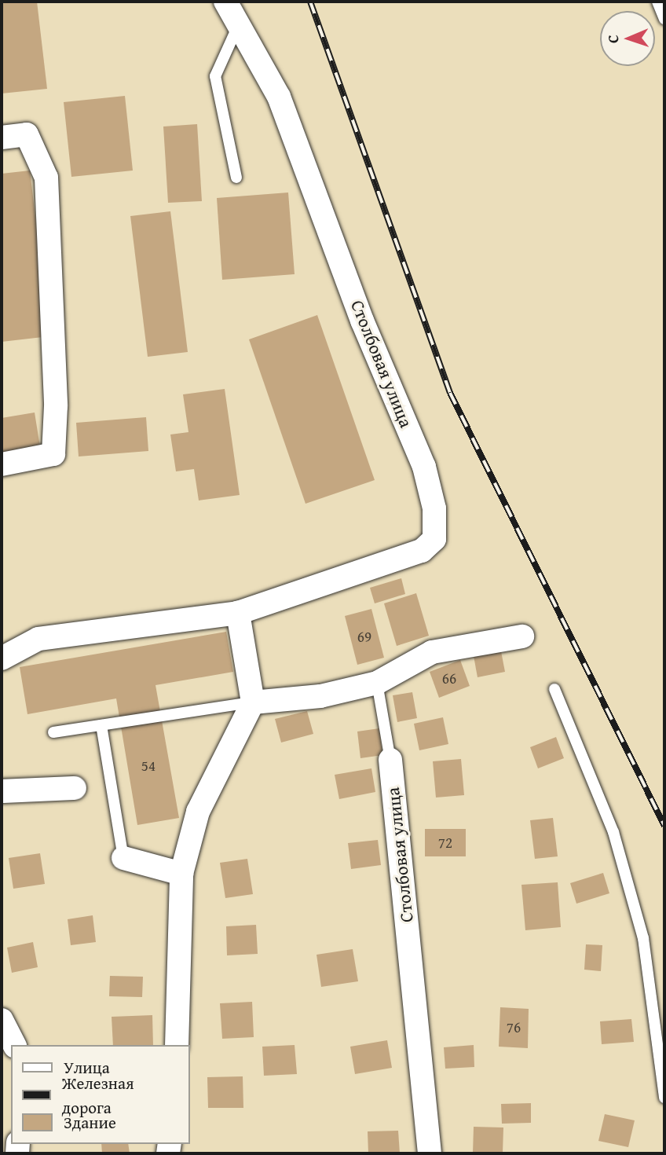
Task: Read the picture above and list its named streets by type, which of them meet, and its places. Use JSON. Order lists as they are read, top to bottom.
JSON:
{
  "streets": {
    "street": ["Столбовая улица"]
  },
  "house_numbers": [
    "69",
    "66",
    "54",
    "72",
    "76"
  ],
  "legend": ["Улица", "Железная дорога", "Здание"],
  "north": "left"
}
